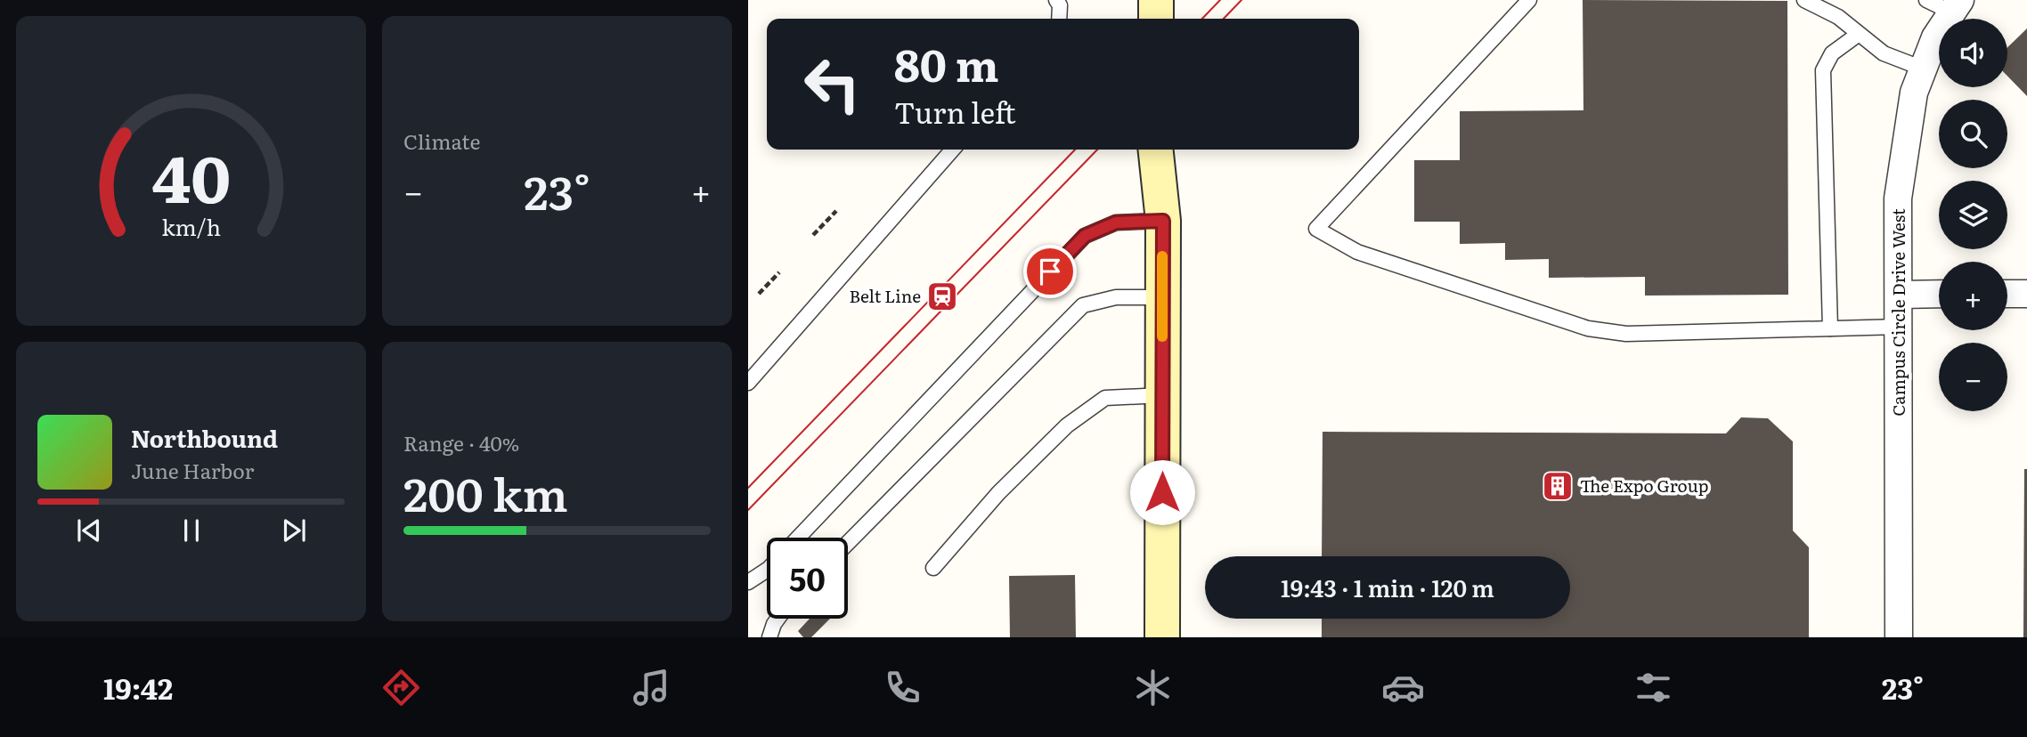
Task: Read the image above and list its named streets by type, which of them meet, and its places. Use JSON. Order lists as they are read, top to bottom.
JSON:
{
  "streets": {
    "street": ["Campus Circle Drive West"]
  },
  "places": {
    "station": ["Belt Line"],
    "building": ["The Expo Group"]
  },
  "page": {
    "tile": [
      "Climate",
      ["Range · 40%", "200 km"]
    ],
    "map_buttons": ["+", "−"],
    "turn": ["80 m", "Turn left"],
    "heat": ["−", "23°", "+"],
    "song": ["Northbound", "June Harbor"],
    "limit": "50",
    "trip": "19:43 · 1 min · 120 m",
    "tabs": ["19:42", "23°"],
    "gauge": ["40", "km/h"]
  }
}
